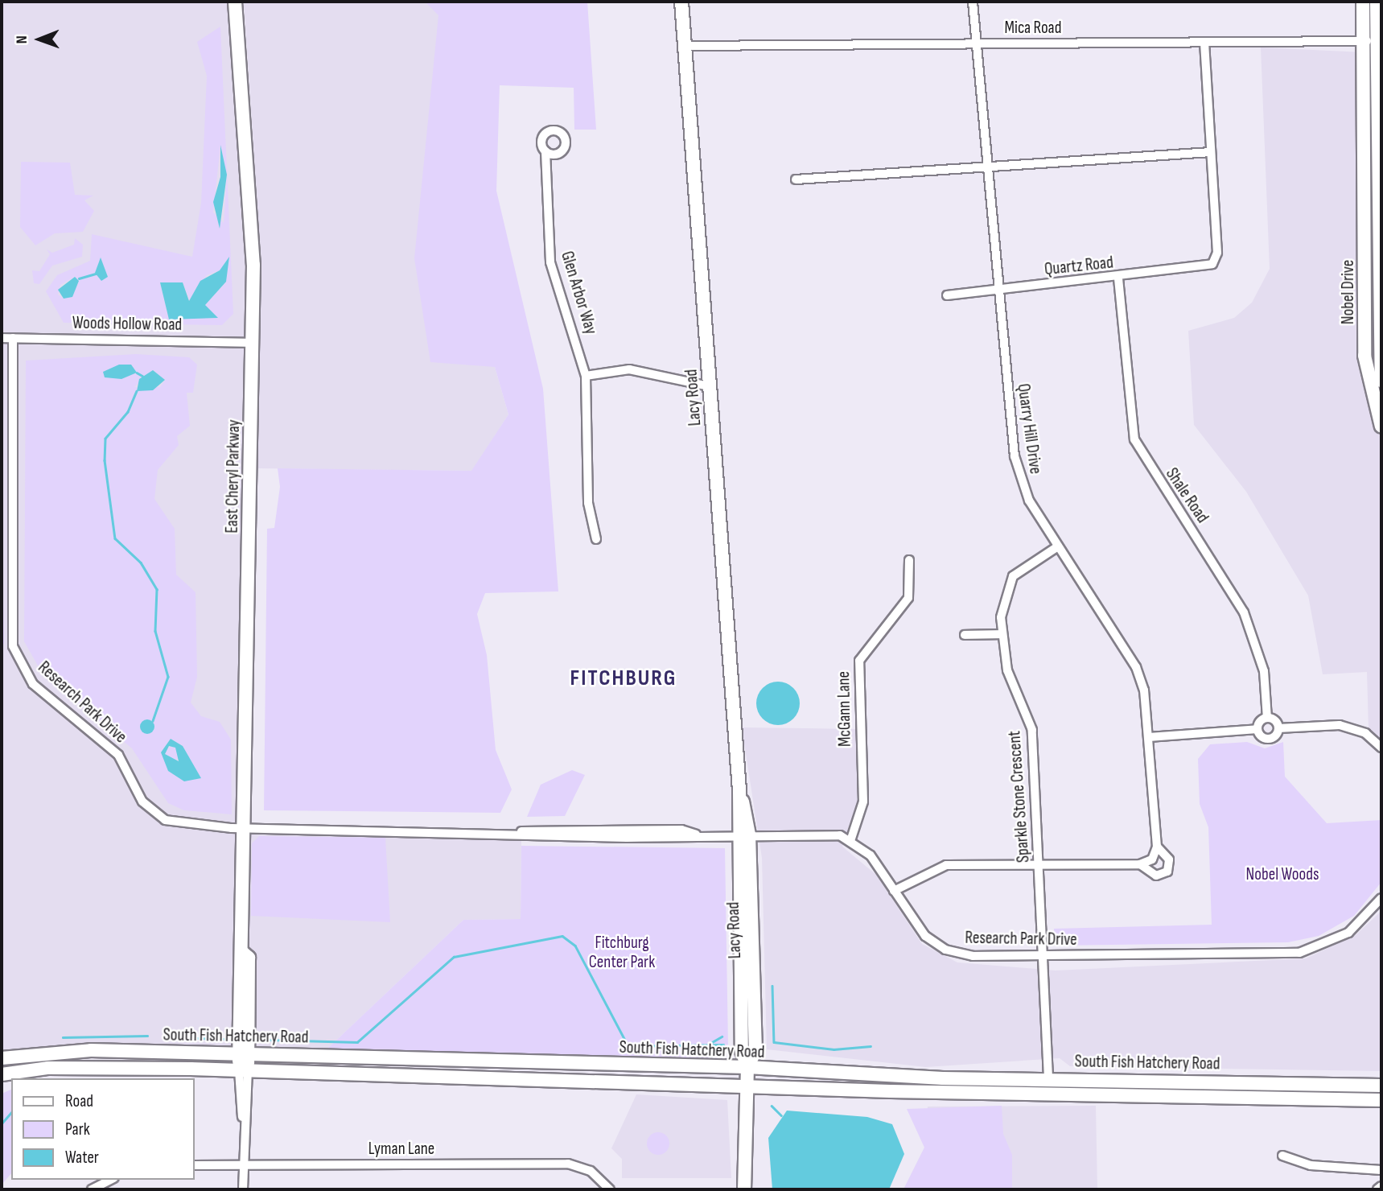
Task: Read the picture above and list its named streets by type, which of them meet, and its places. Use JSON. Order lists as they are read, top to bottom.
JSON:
{
  "streets": {
    "main road": [
      "Nobel Drive",
      "Lacy Road",
      "East Cheryl Parkway",
      "South Fish Hatchery Road"
    ],
    "street": [
      "Mica Road",
      "Quartz Road",
      "Glen Arbor Way",
      "Woods Hollow Road",
      "Quarry Hill Drive",
      "Shale Road",
      "Research Park Drive",
      "McGann Lane",
      "Sparkle Stone Crescent",
      "Lyman Lane"
    ]
  },
  "crossings": [
    ["Mica Road", "Nobel Drive"],
    ["Mica Road", "Lacy Road"],
    ["Mica Road", "Quarry Hill Drive"],
    ["Quartz Road", "Quarry Hill Drive"],
    ["Quartz Road", "Shale Road"],
    ["Woods Hollow Road", "East Cheryl Parkway"],
    ["Woods Hollow Road", "Research Park Drive"],
    ["Lacy Road", "Research Park Drive"],
    ["Lacy Road", "South Fish Hatchery Road"],
    ["Quarry Hill Drive", "Sparkle Stone Crescent"],
    ["East Cheryl Parkway", "Research Park Drive"],
    ["East Cheryl Parkway", "South Fish Hatchery Road"],
    ["Research Park Drive", "McGann Lane"],
    ["Research Park Drive", "Sparkle Stone Crescent"],
    ["Sparkle Stone Crescent", "South Fish Hatchery Road"]
  ],
  "districts": ["FITCHBURG"],
  "parks": ["Nobel Woods", "Fitchburg Center Park"],
  "legend": ["Road", "Park", "Water"],
  "north": "left"
}
